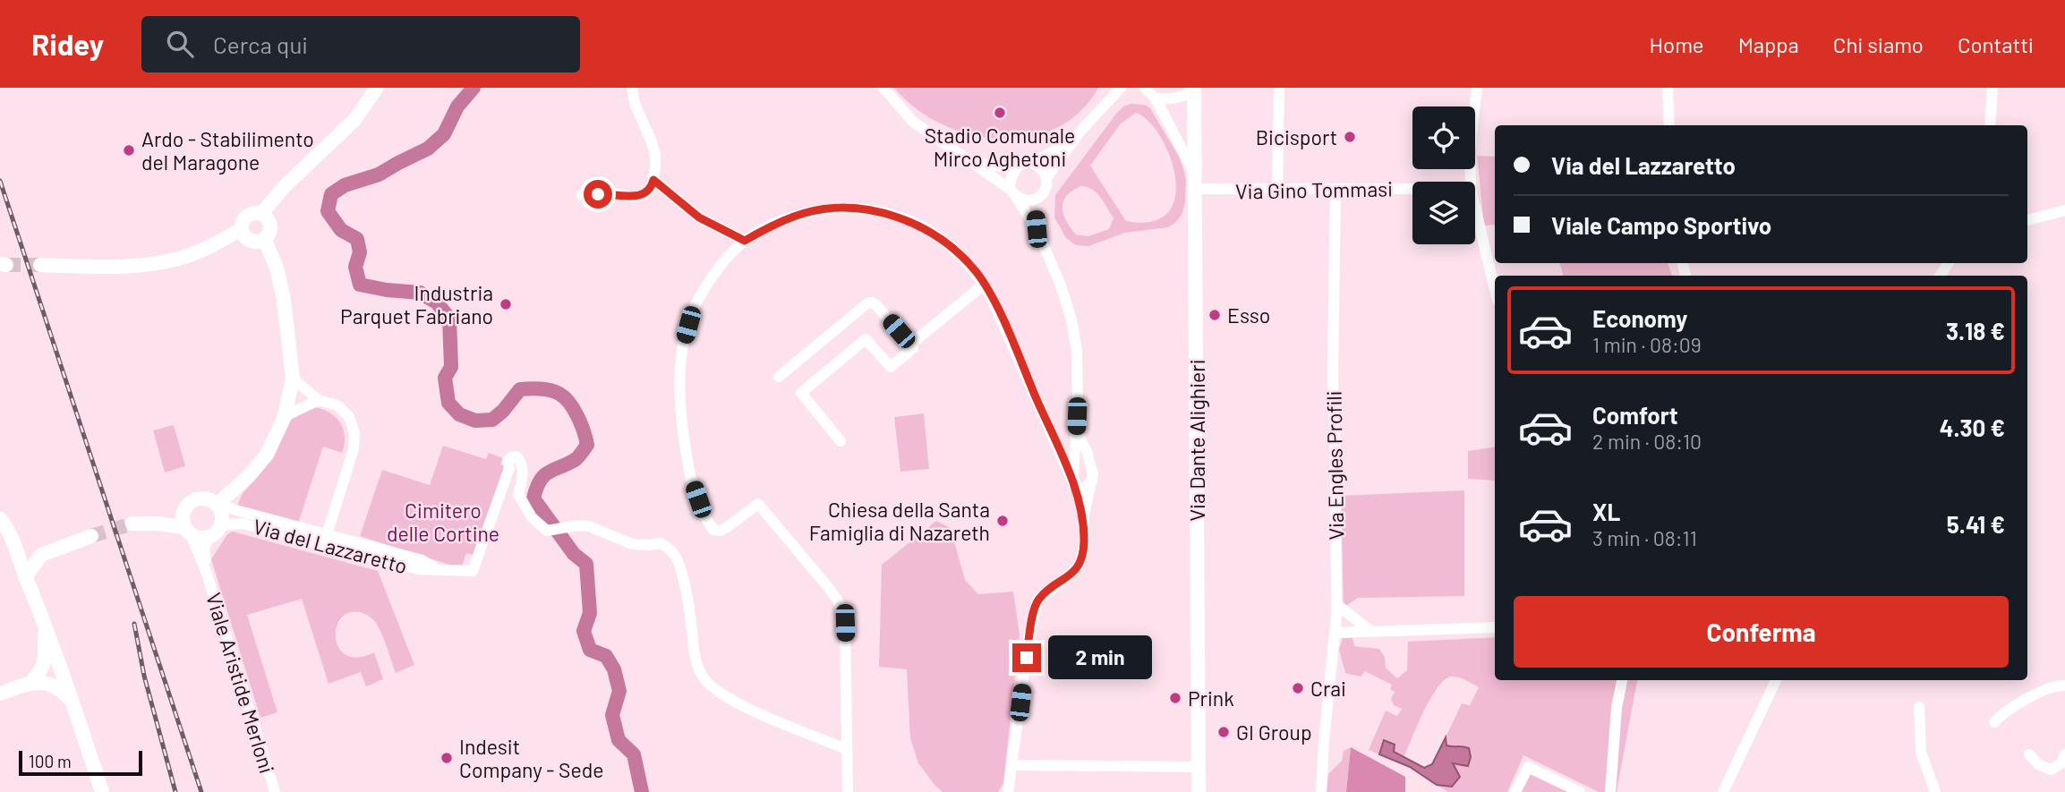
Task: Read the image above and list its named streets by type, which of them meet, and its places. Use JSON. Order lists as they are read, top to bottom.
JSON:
{
  "streets": {
    "main road": ["Via Dante Alighieri"],
    "street": [
      "Via Gino Tommasi",
      "Via Engles Profili",
      "Via del Lazzaretto",
      "Viale Aristide Merloni"
    ]
  },
  "crossings": [
    ["Via Gino Tommasi", "Via Dante Alighieri"],
    ["Via Gino Tommasi", "Via Engles Profili"],
    ["Via del Lazzaretto", "Viale Aristide Merloni"]
  ],
  "parks": ["Cimitero delle Cortine"],
  "places": [
    "Stadio Comunale Mirco Aghetoni",
    "Bicisport",
    "Ardo - Stabilimento del Maragone",
    "Industria Parquet Fabriano",
    "Esso",
    "Chiesa della Santa Famiglia di Nazareth",
    "Crai",
    "Prink",
    "GI Group",
    "Indesit Company - Sede"
  ],
  "scale_bar": "100 m",
  "page": {
    "header": "Ridey",
    "search": "Cerca qui",
    "nav": [
      "Home",
      "Mappa",
      "Chi siamo",
      "Contatti"
    ],
    "banner": ["Via del Lazzaretto", "Viale Campo Sportivo"],
    "list": [
      {
        "name": "Economy",
        "note": "1 min · 08:09",
        "value": "3.18 €"
      },
      {
        "name": "Comfort",
        "note": "2 min · 08:10",
        "value": "4.30 €"
      },
      {
        "name": "XL",
        "note": "3 min · 08:11",
        "value": "5.41 €"
      }
    ],
    "buttons": "Conferma",
    "bubble": "2 min",
    "scale": "100 m"
  }
}
